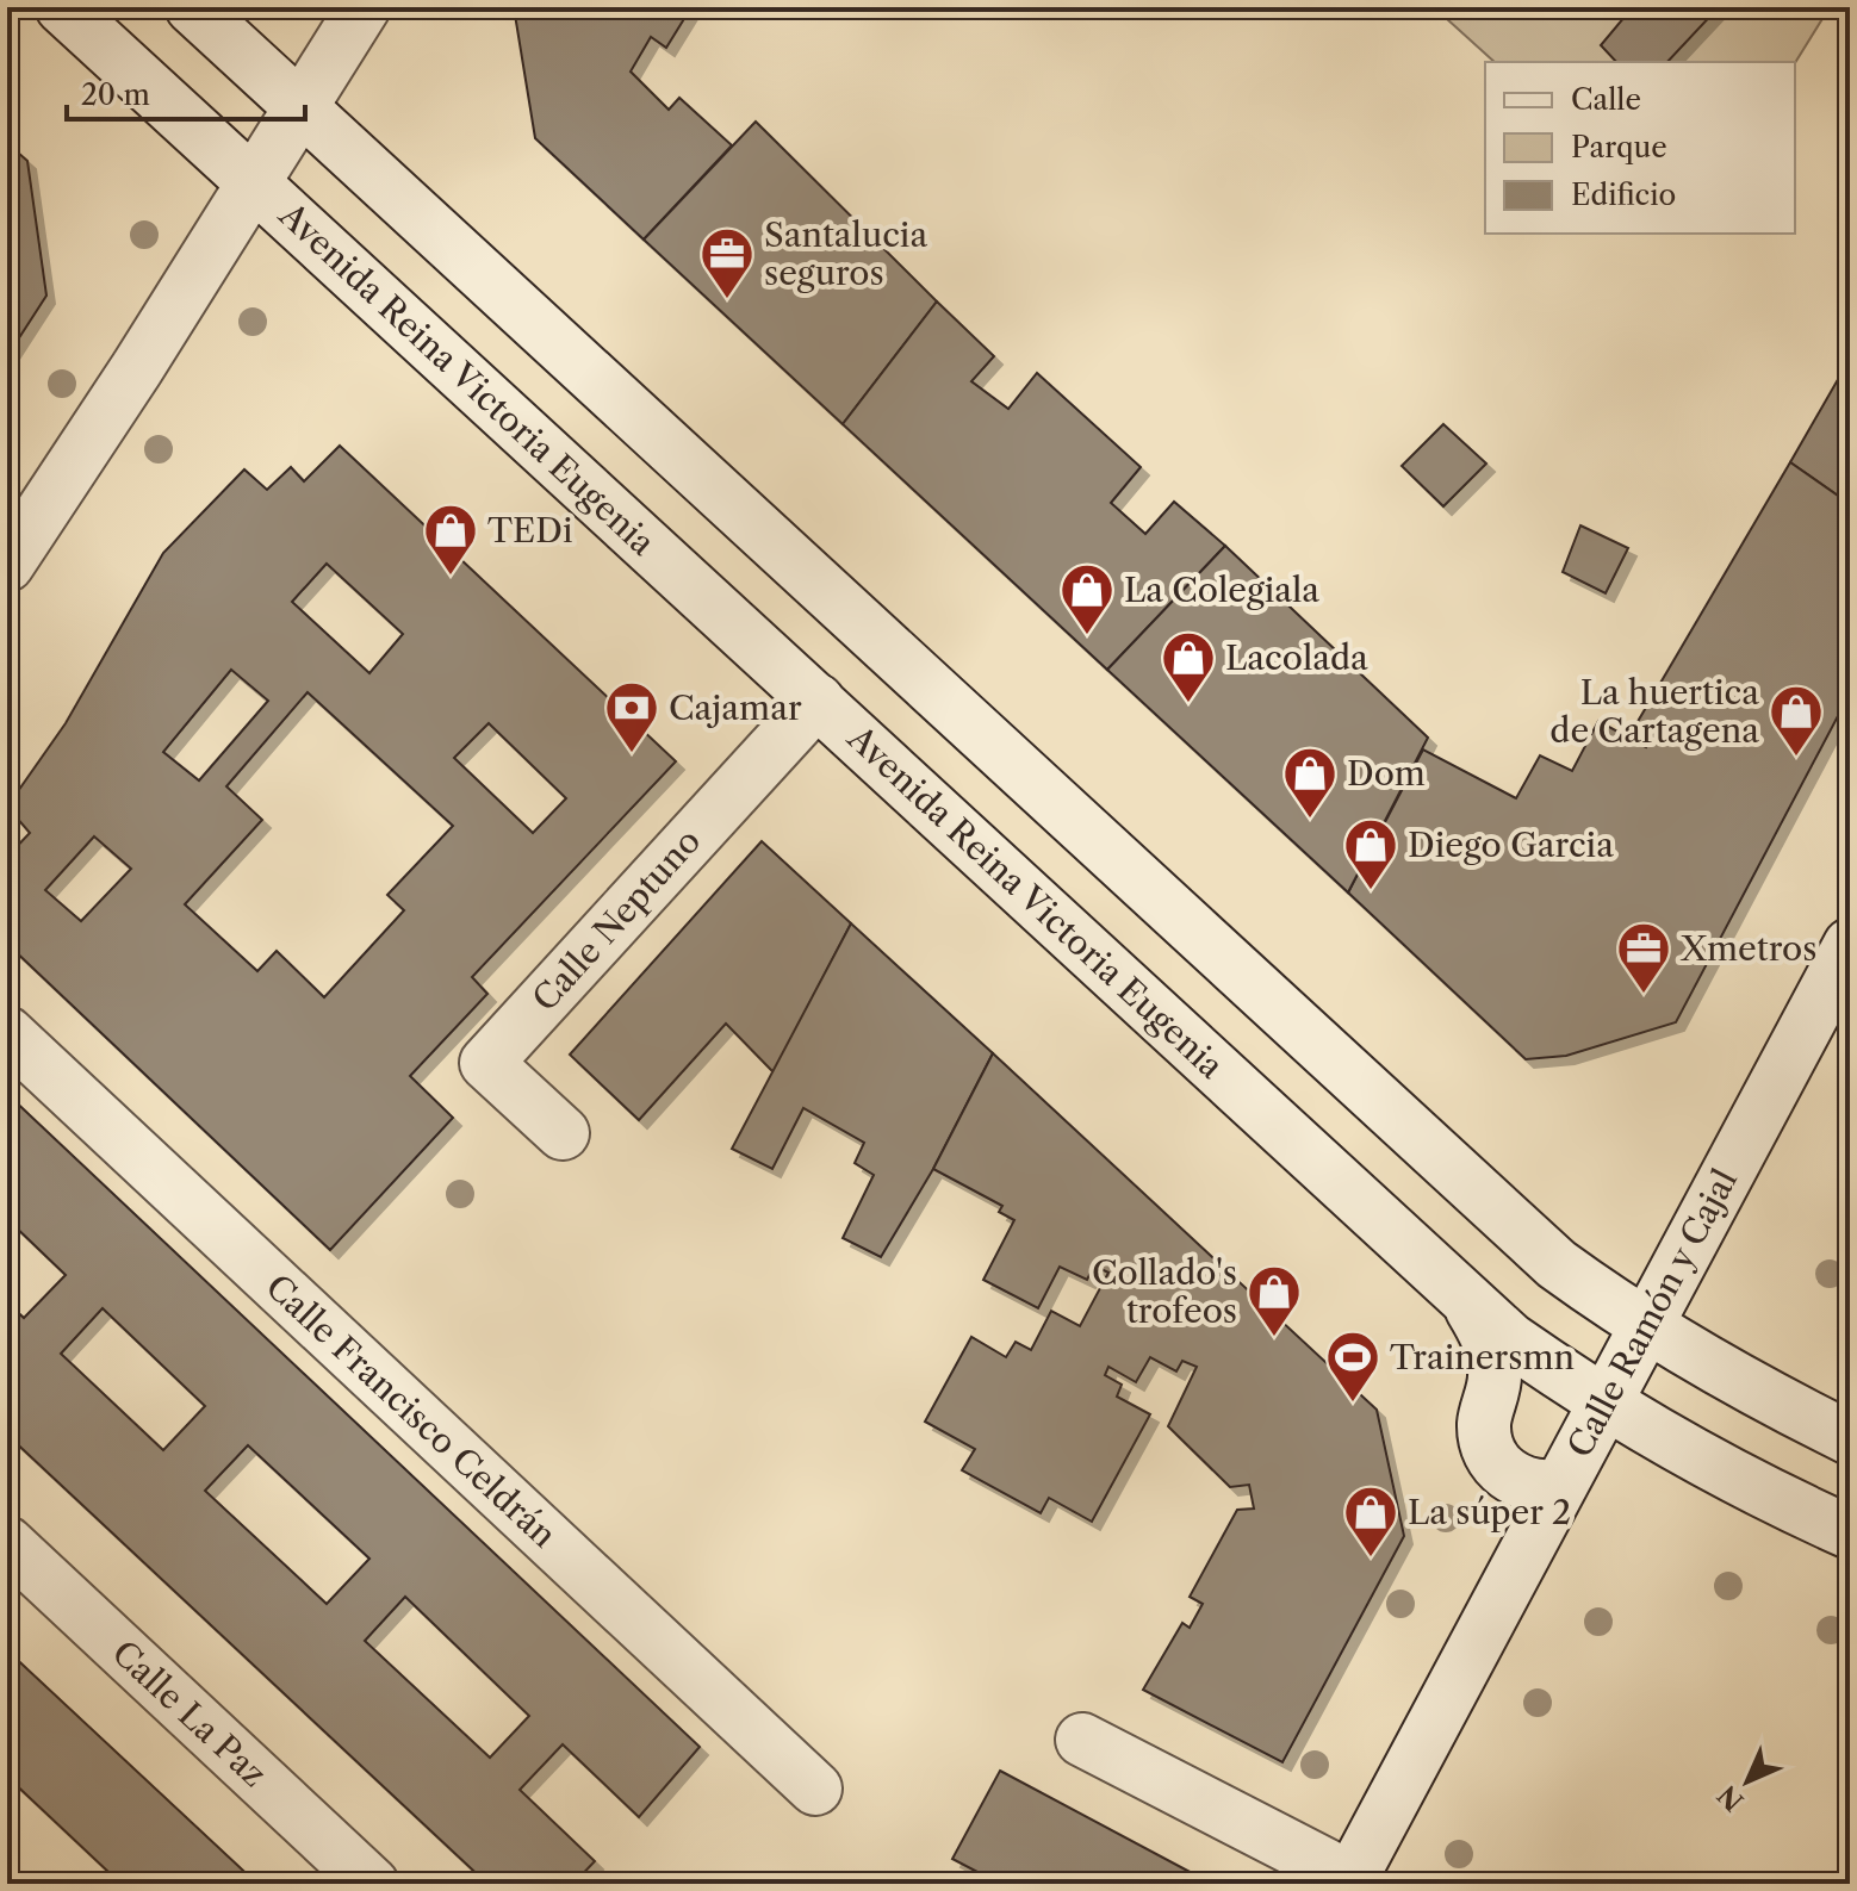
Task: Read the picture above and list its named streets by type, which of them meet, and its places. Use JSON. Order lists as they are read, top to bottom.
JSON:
{
  "streets": {
    "main road": [
      "Avenida Reina Victoria Eugenia",
      "Calle Neptuno",
      "Calle Ramón y Cajal",
      "Calle Francisco Celdrán",
      "Calle La Paz"
    ]
  },
  "crossings": [
    ["Avenida Reina Victoria Eugenia", "Calle Neptuno"],
    ["Avenida Reina Victoria Eugenia", "Calle Ramón y Cajal"]
  ],
  "places": {
    "office": ["Santalucia seguros", "Xmetros"],
    "shop": [
      "TEDi",
      "La Colegiala",
      "Lacolada",
      "La huertica de Cartagena",
      "Dom",
      "Diego Garcia",
      "Collado's trofeos",
      "La súper 2"
    ],
    "bank": ["Cajamar"],
    "sports": ["Trainersmn"]
  },
  "legend": ["Calle", "Parque", "Edificio"],
  "scale_bar": "20 m",
  "north": "bottom left"
}
